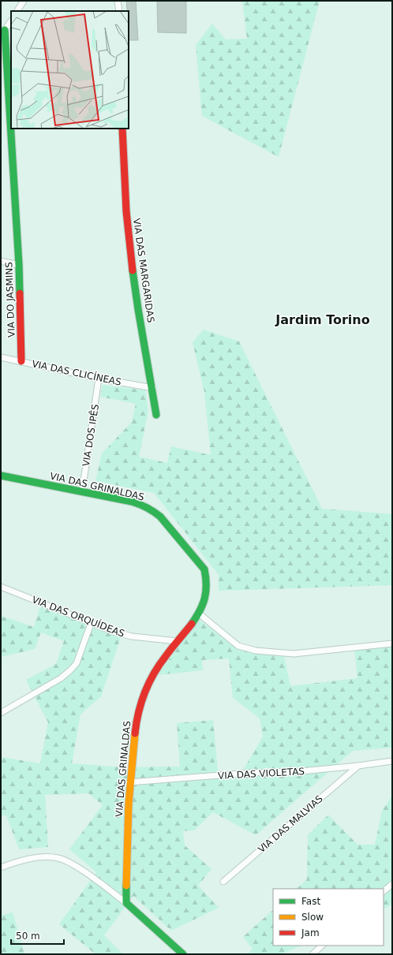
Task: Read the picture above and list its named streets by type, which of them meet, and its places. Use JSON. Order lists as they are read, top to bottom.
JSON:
{
  "streets": {
    "street": [
      "VIA DAS MARGARIDAS",
      "VIA DO JASMINS",
      "VIA DAS CLICÍNEAS",
      "VIA DOS IPÊS",
      "VIA DAS GRINALDAS",
      "VIA DAS ORQUÍDEAS",
      "VIA DAS VIOLETAS",
      "VIA DAS MALVIAS"
    ]
  },
  "crossings": [
    ["VIA DAS MARGARIDAS", "VIA DAS CLICÍNEAS"],
    ["VIA DO JASMINS", "VIA DAS CLICÍNEAS"],
    ["VIA DAS CLICÍNEAS", "VIA DOS IPÊS"],
    ["VIA DOS IPÊS", "VIA DAS GRINALDAS"],
    ["VIA DAS GRINALDAS", "VIA DAS ORQUÍDEAS"],
    ["VIA DAS GRINALDAS", "VIA DAS VIOLETAS"],
    ["VIA DAS VIOLETAS", "VIA DAS MALVIAS"]
  ],
  "districts": ["Jardim Torino"],
  "legend": ["Fast", "Slow", "Jam"],
  "scale_bar": "50 m"
}
